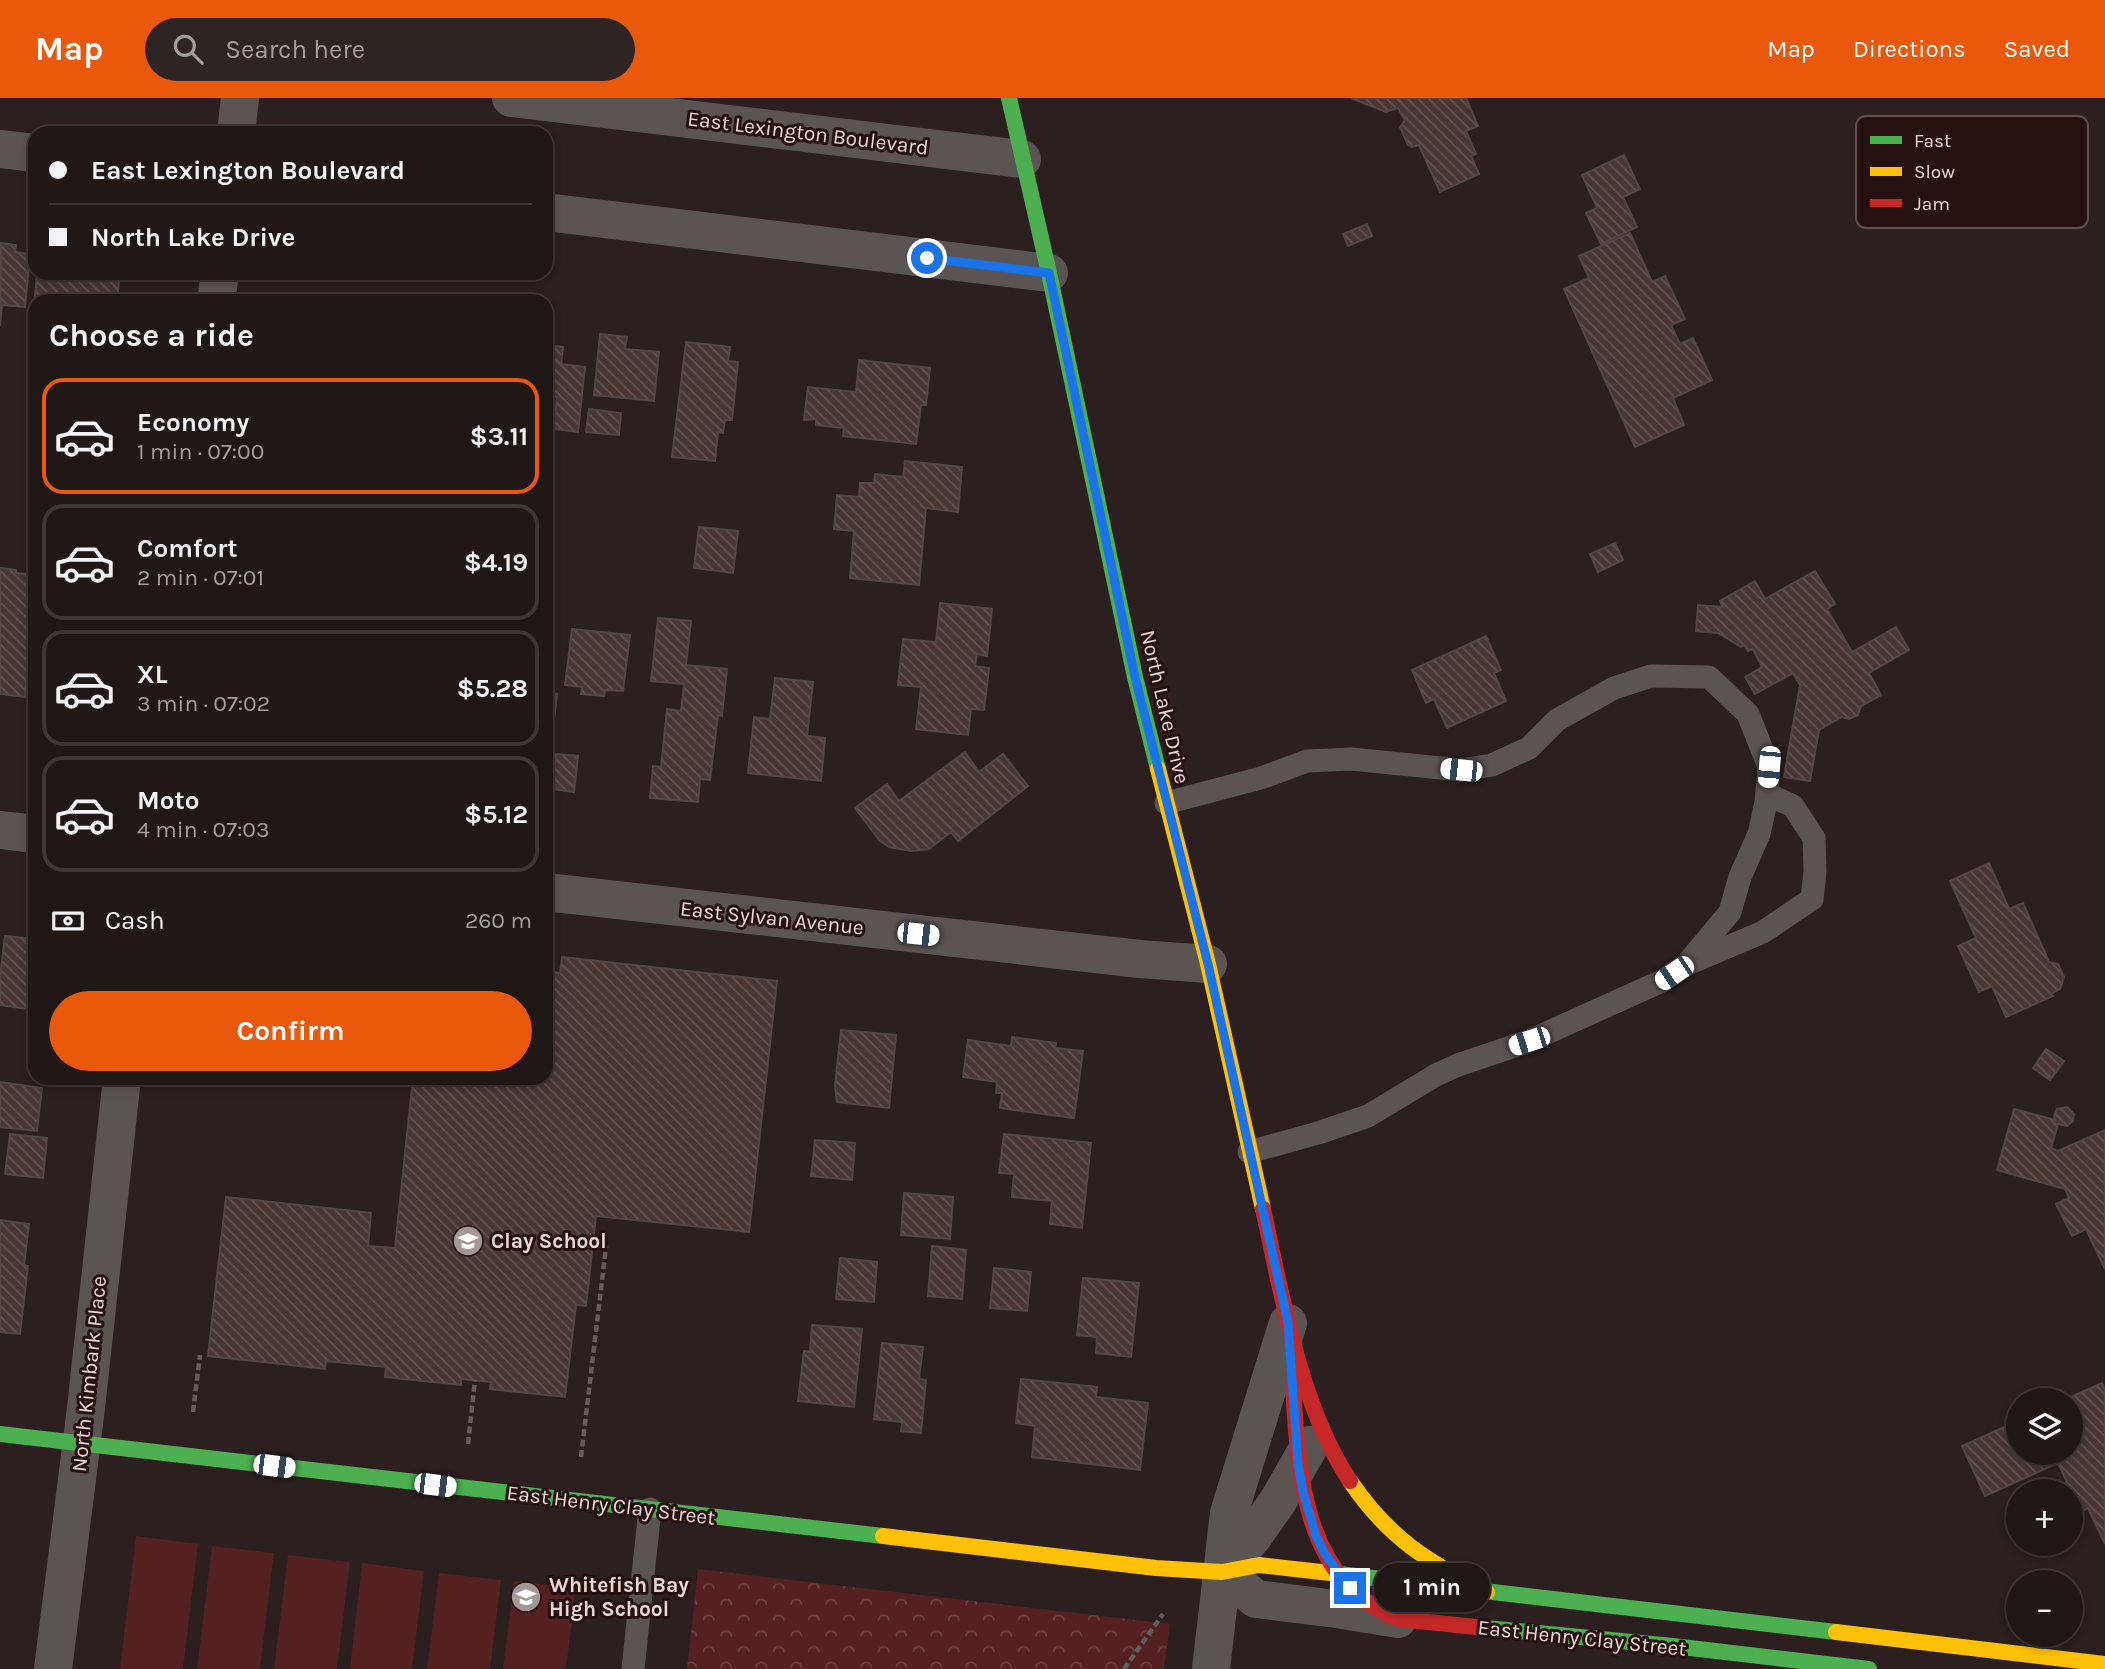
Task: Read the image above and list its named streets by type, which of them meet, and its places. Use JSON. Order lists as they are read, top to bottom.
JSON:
{
  "streets": {
    "main road": ["North Lake Drive", "East Henry Clay Street"],
    "street": ["East Lexington Boulevard", "East Sylvan Avenue", "North Kimbark Place"]
  },
  "crossings": [
    ["East Lexington Boulevard", "North Lake Drive"],
    ["North Lake Drive", "East Sylvan Avenue"],
    ["North Lake Drive", "East Henry Clay Street"],
    ["North Kimbark Place", "East Henry Clay Street"]
  ],
  "places": {
    "school or university": ["Clay School", "Whitefish Bay High School"]
  },
  "legend": ["Fast", "Slow", "Jam"],
  "page": {
    "header": "Map",
    "search": "Search here",
    "nav": ["Map", "Directions", "Saved"],
    "banner": ["East Lexington Boulevard", "North Lake Drive"],
    "heading": "Choose a ride",
    "list": [
      {
        "name": "Economy",
        "note": "1 min · 07:00",
        "value": "$3.11"
      },
      {
        "name": "Comfort",
        "note": "2 min · 07:01",
        "value": "$4.19"
      },
      {
        "name": "XL",
        "note": "3 min · 07:02",
        "value": "$5.28"
      },
      {
        "name": "Moto",
        "note": "4 min · 07:03",
        "value": "$5.12"
      }
    ],
    "pay": ["Cash", "260 m"],
    "buttons": "Confirm",
    "map_buttons": ["+", "−"],
    "bubble": "1 min"
  }
}
